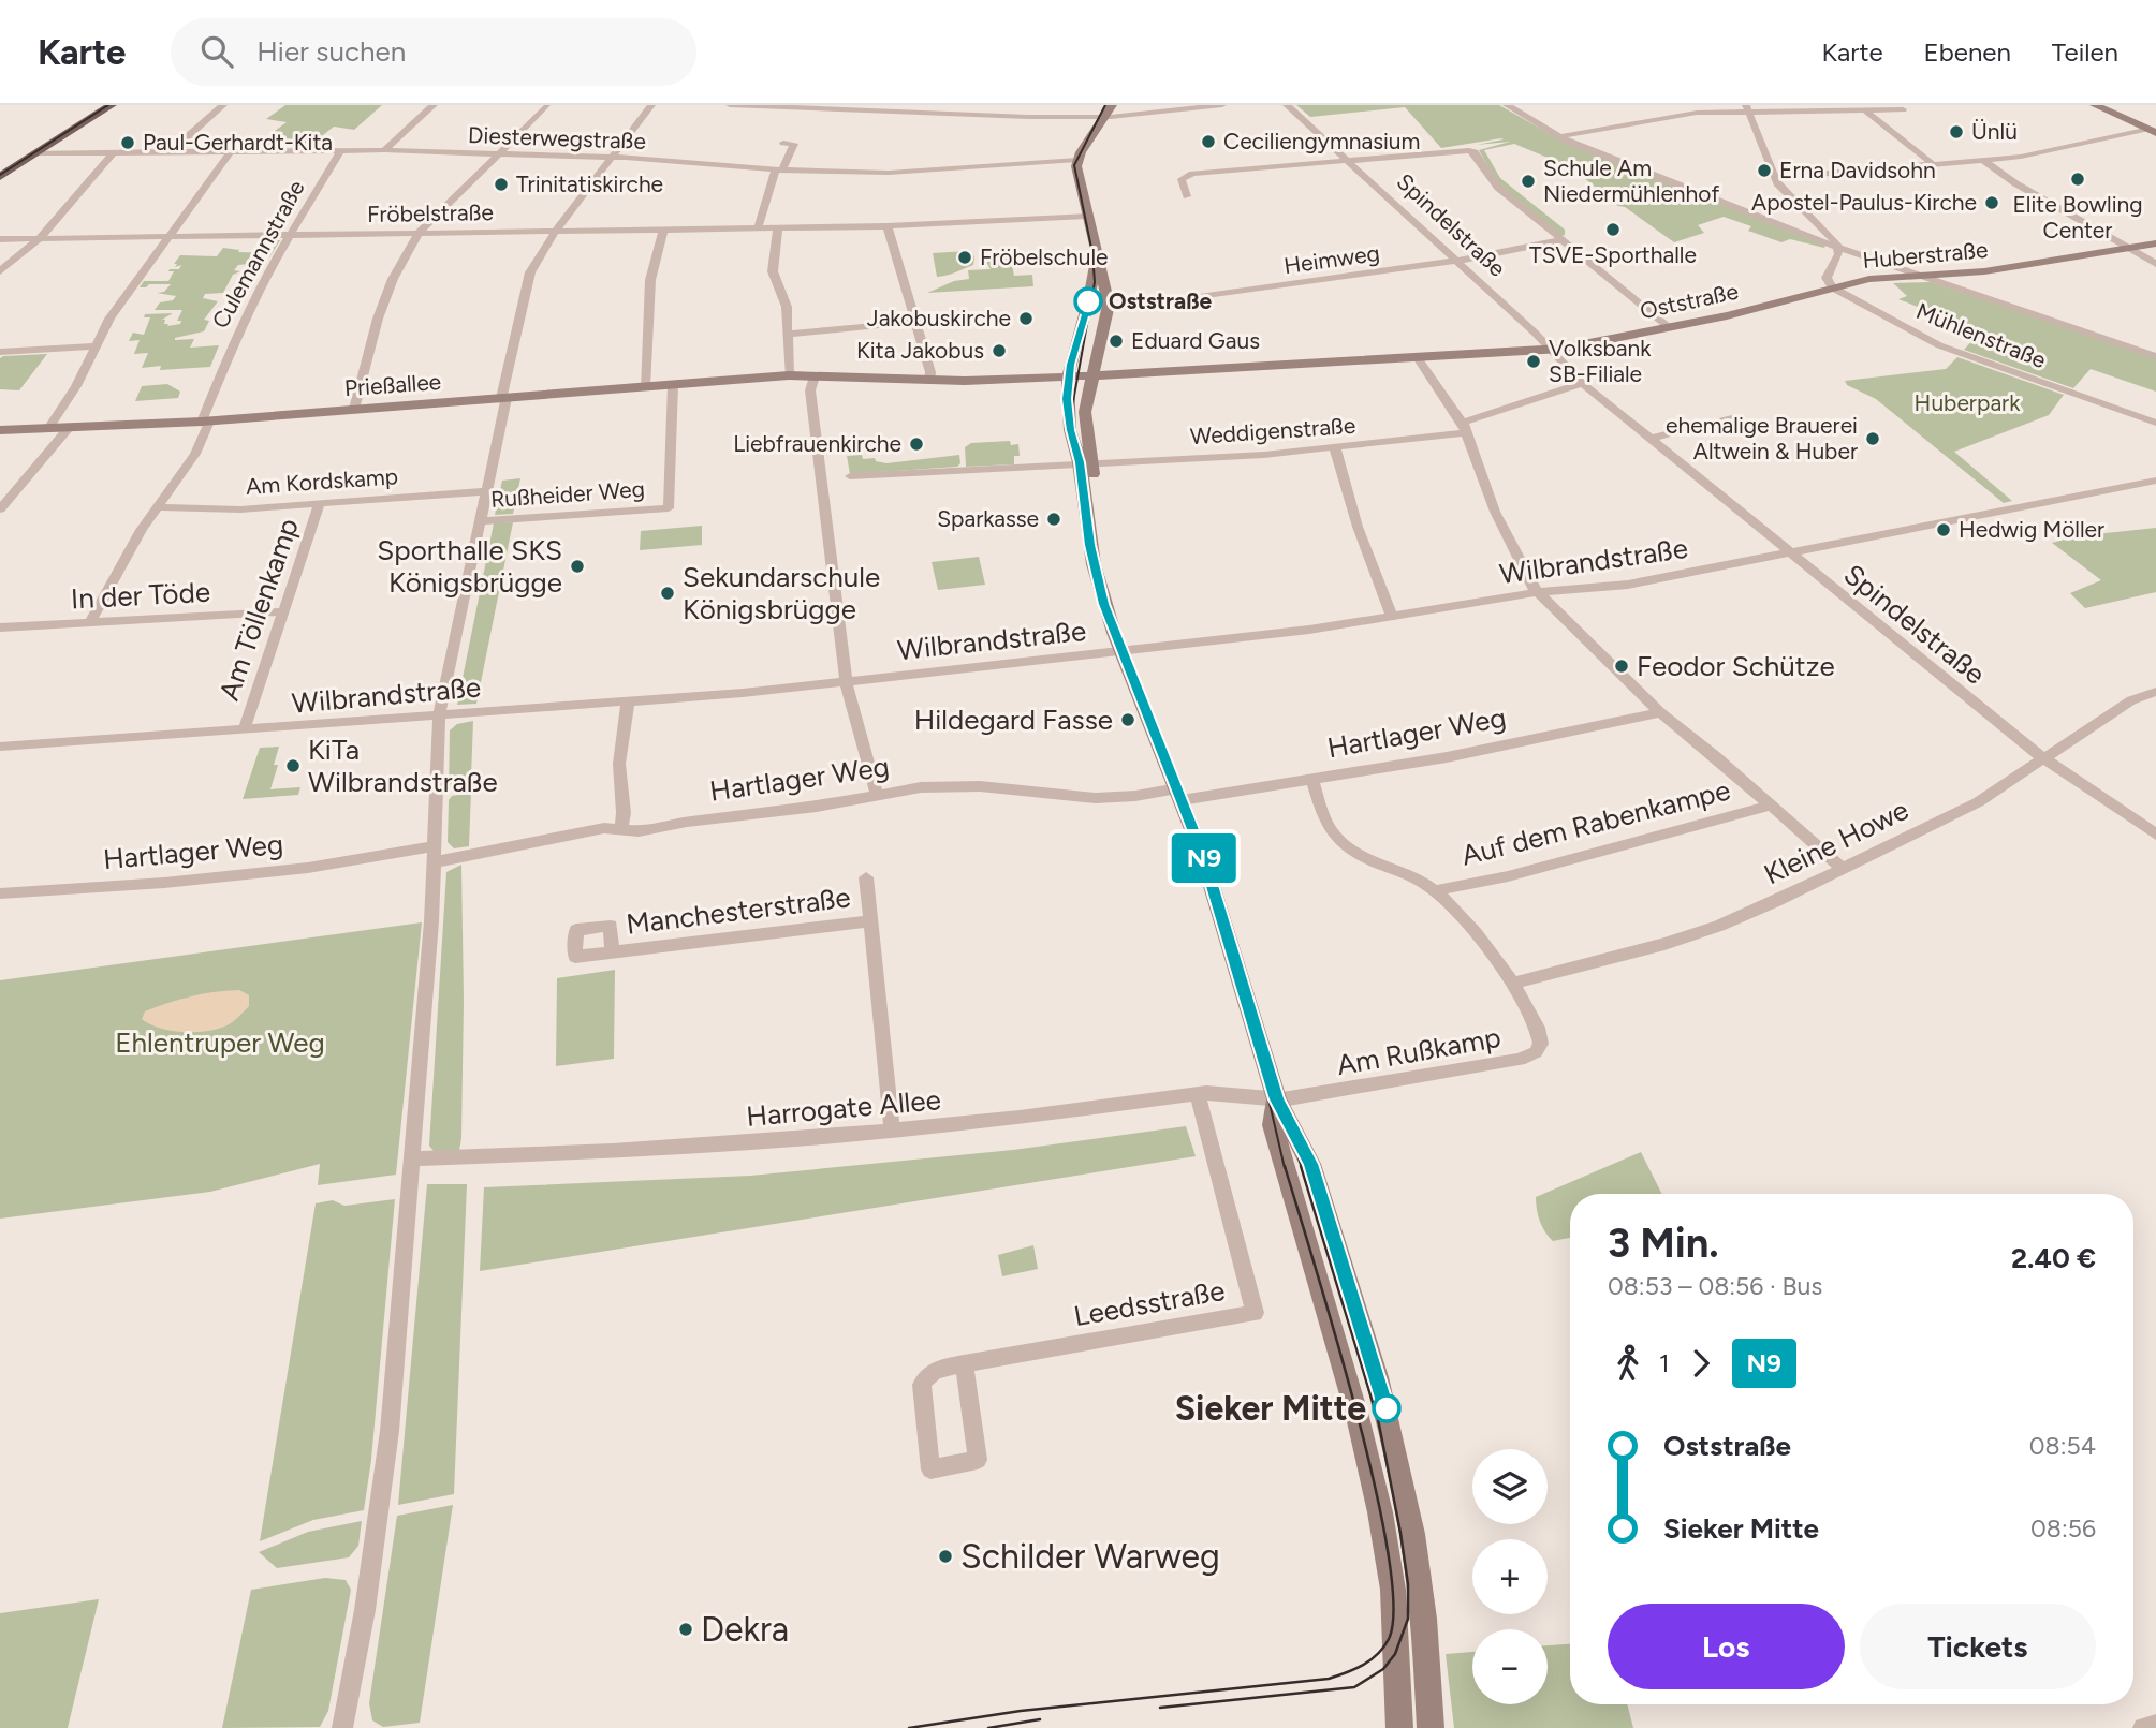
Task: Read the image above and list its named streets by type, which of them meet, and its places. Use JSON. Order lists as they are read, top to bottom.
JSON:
{
  "streets": {
    "street": [
      "Diesterwegstraße",
      "Fröbelstraße",
      "Spindelstraße",
      "Culemannstraße",
      "Huberstraße",
      "Heimweg",
      "Oststraße",
      "Mühlenstraße",
      "Prießallee",
      "Weddigenstraße",
      "Am Kordskamp",
      "Rußheider Weg",
      "Wilbrandstraße",
      "In der Töde",
      "Am Töllenkamp",
      "Hartlager Weg",
      "Auf dem Rabenkampe",
      "Kleine Howe",
      "Manchesterstraße",
      "Am Rußkamp",
      "Harrogate Allee",
      "Leedsstraße"
    ]
  },
  "crossings": [
    ["Diesterwegstraße", "Culemannstraße"],
    ["Fröbelstraße", "Culemannstraße"],
    ["Spindelstraße", "Heimweg"],
    ["Spindelstraße", "Oststraße"],
    ["Spindelstraße", "Weddigenstraße"],
    ["Spindelstraße", "Wilbrandstraße"],
    ["Spindelstraße", "Kleine Howe"],
    ["Culemannstraße", "Prießallee"],
    ["Culemannstraße", "Am Kordskamp"],
    ["Culemannstraße", "In der Töde"],
    ["Huberstraße", "Oststraße"],
    ["Huberstraße", "Mühlenstraße"],
    ["Oststraße", "Mühlenstraße"],
    ["Oststraße", "Prießallee"],
    ["Prießallee", "Rußheider Weg"],
    ["Am Kordskamp", "Am Töllenkamp"],
    ["Wilbrandstraße", "Am Töllenkamp"],
    ["In der Töde", "Am Töllenkamp"],
    ["Kleine Howe", "Am Rußkamp"],
    ["Manchesterstraße", "Harrogate Allee"],
    ["Am Rußkamp", "Harrogate Allee"],
    ["Harrogate Allee", "Leedsstraße"]
  ],
  "parks": ["Huberpark", "Ehlentruper Weg"],
  "places": [
    "Ünlü",
    "Ceciliengymnasium",
    "Paul-Gerhardt-Kita",
    "Erna Davidsohn",
    "Elite Bowling Center",
    "Schule Am Niedermühlenhof",
    "Trinitatiskirche",
    "Apostel-Paulus-Kirche",
    "TSVE-Sporthalle",
    "Fröbelschule",
    "Oststraße",
    "Jakobuskirche",
    "Eduard Gaus",
    "Kita Jakobus",
    "Volksbank SB-Filiale",
    "ehemalige Brauerei Altwein & Huber",
    "Liebfrauenkirche",
    "Sparkasse",
    "Hedwig Möller",
    "Sporthalle SKS Königsbrügge",
    "Sekundarschule Königsbrügge",
    "Feodor Schütze",
    "Hildegard Fasse",
    "KiTa Wilbrandstraße",
    "Sieker Mitte",
    "Schilder Warweg",
    "Dekra"
  ],
  "lines": ["bus line N9"],
  "page": {
    "header": "Karte",
    "search": "Hier suchen",
    "nav": ["Karte", "Ebenen", "Teilen"],
    "on_map": "N9",
    "heading": ["3 Min.", "08:53 – 08:56 · Bus", "2.40 €"],
    "legs": ["1", "N9"],
    "list": [
      {
        "name": "Oststraße",
        "value": "08:54"
      },
      {
        "name": "Sieker Mitte",
        "value": "08:56"
      }
    ],
    "map_buttons": ["+", "−"],
    "buttons": ["Los", "Tickets"]
  }
}
